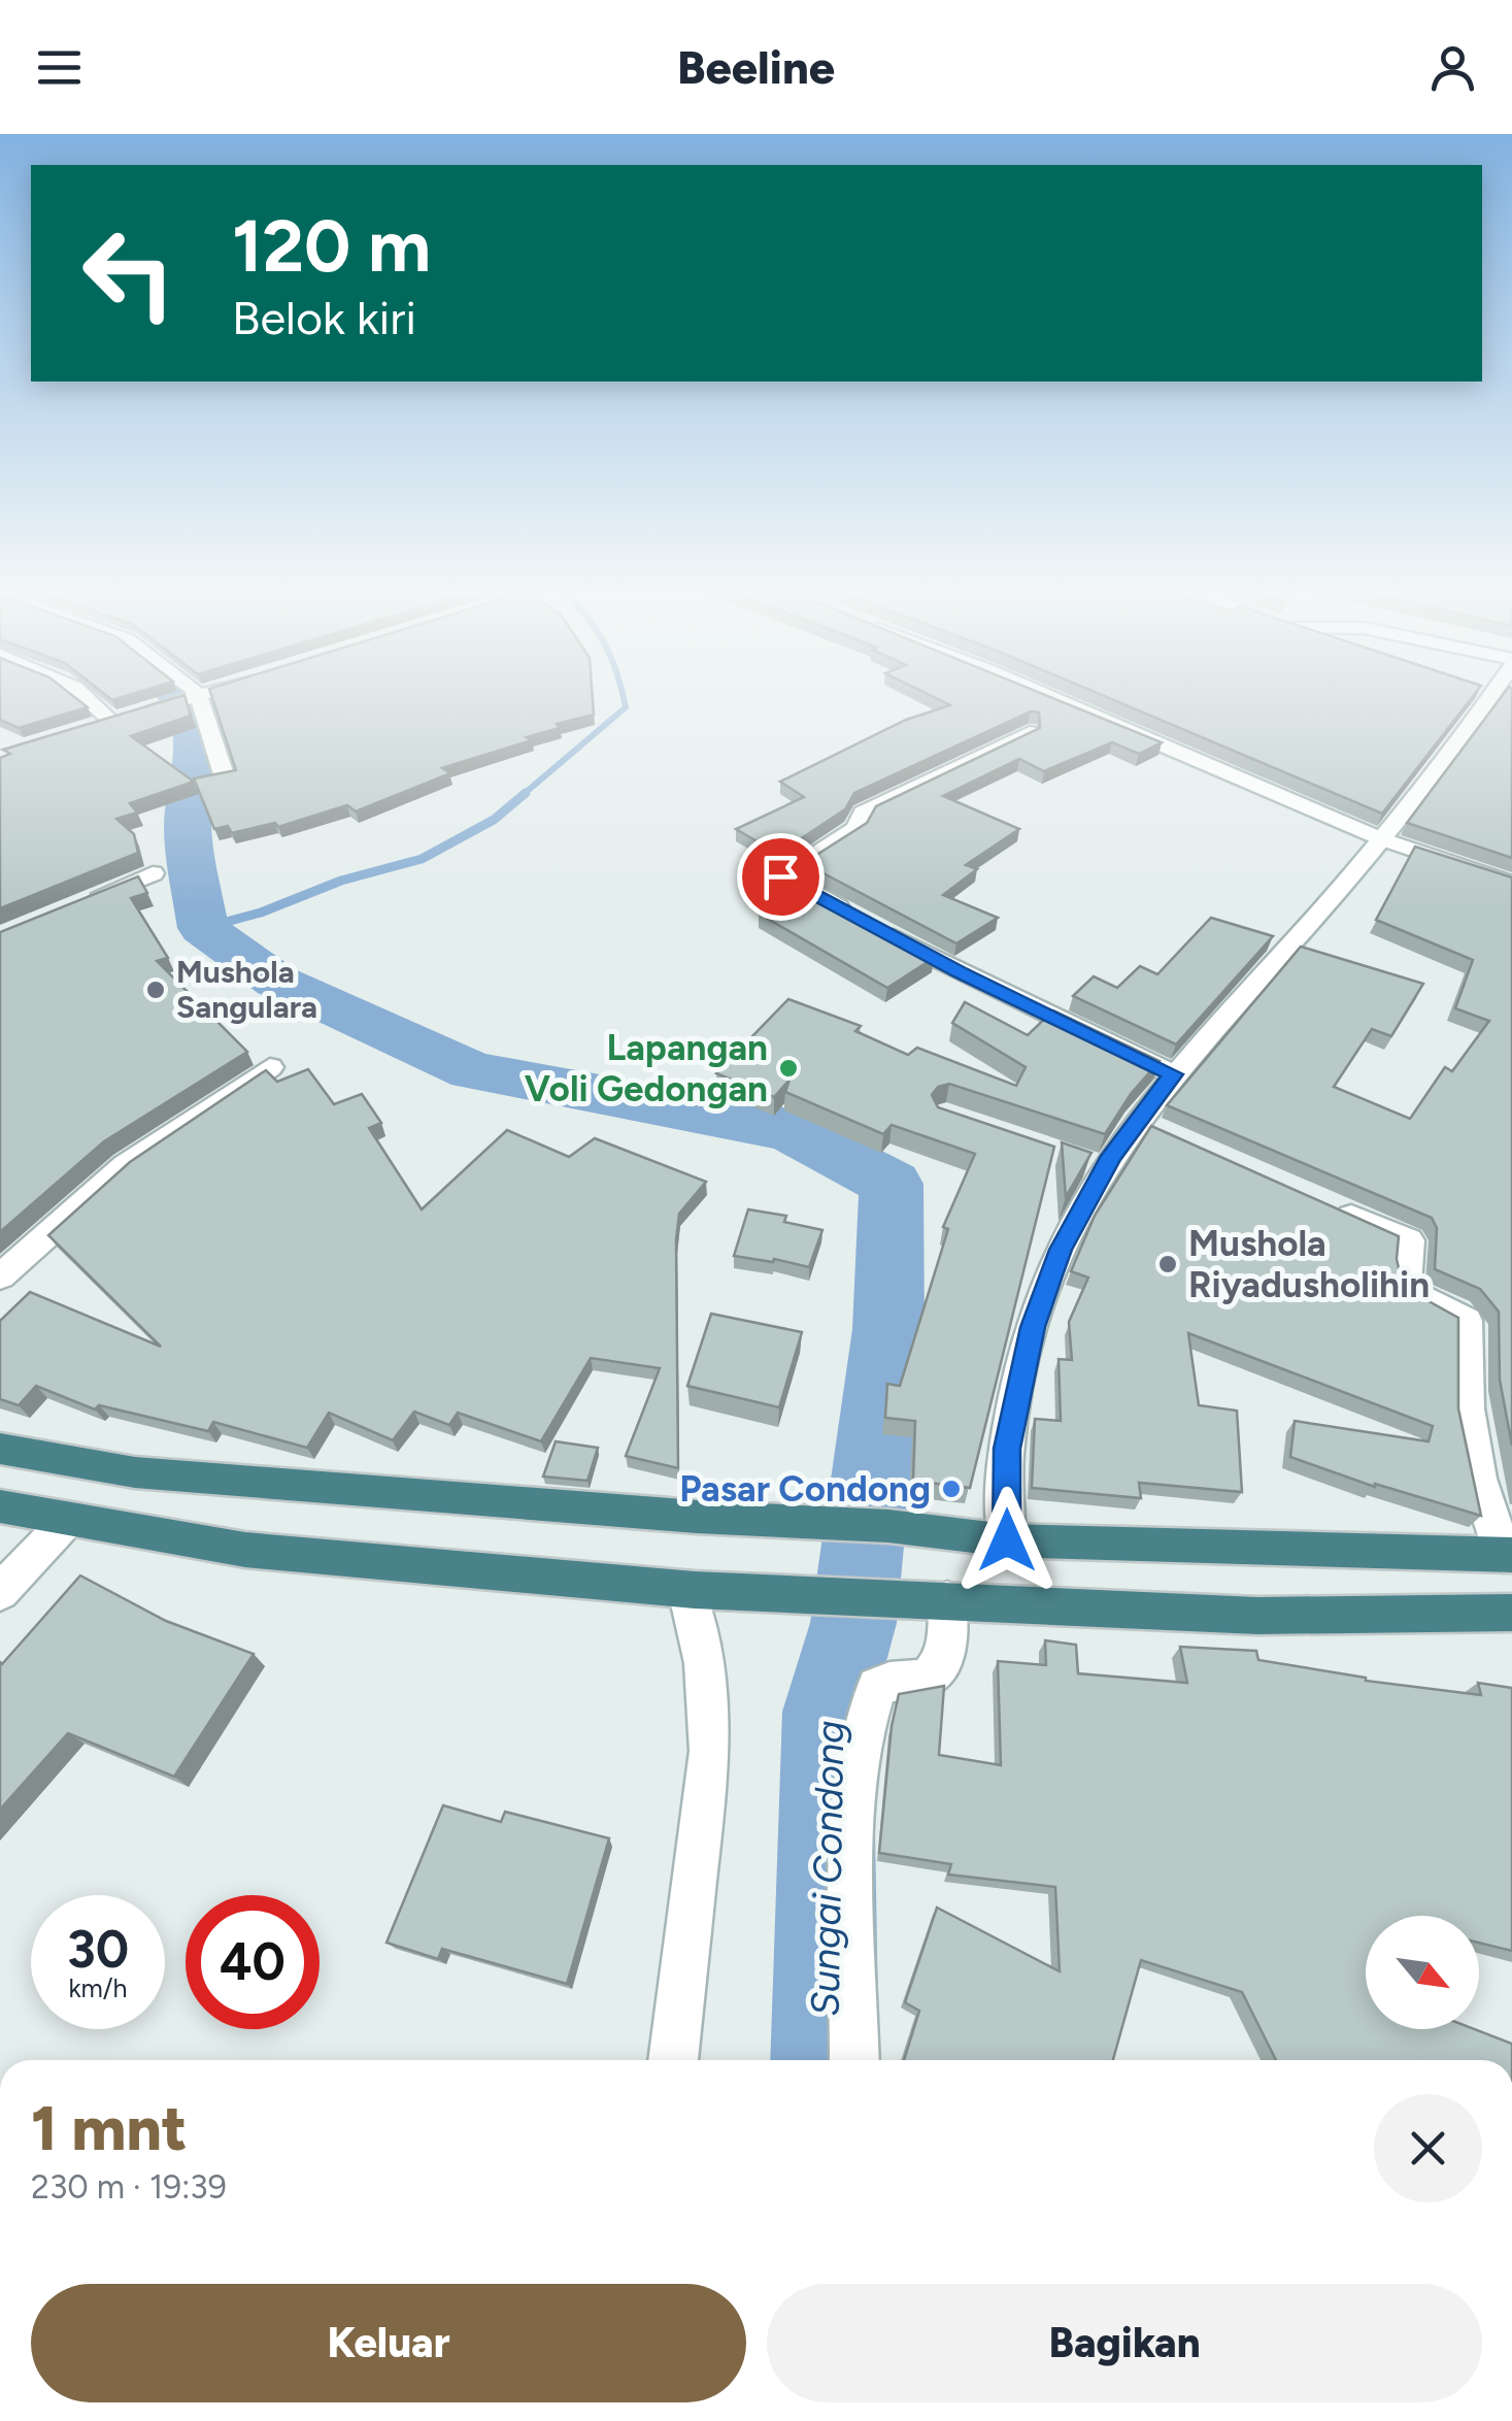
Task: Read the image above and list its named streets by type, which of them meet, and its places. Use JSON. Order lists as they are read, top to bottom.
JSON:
{
  "water": ["Sungai Condong"],
  "places": [
    "Mushola Sangulara",
    "Lapangan Voli Gedongan",
    "Mushola Riyadusholihin",
    "Pasar Condong"
  ],
  "north": "bottom right",
  "page": {
    "header": "Beeline",
    "turn": ["120 m", "Belok kiri"],
    "speed": "30 km/h",
    "limit": "40",
    "heading": ["1 mnt", "230 m · 19:39"],
    "buttons": ["Keluar", "Bagikan"]
  }
}
